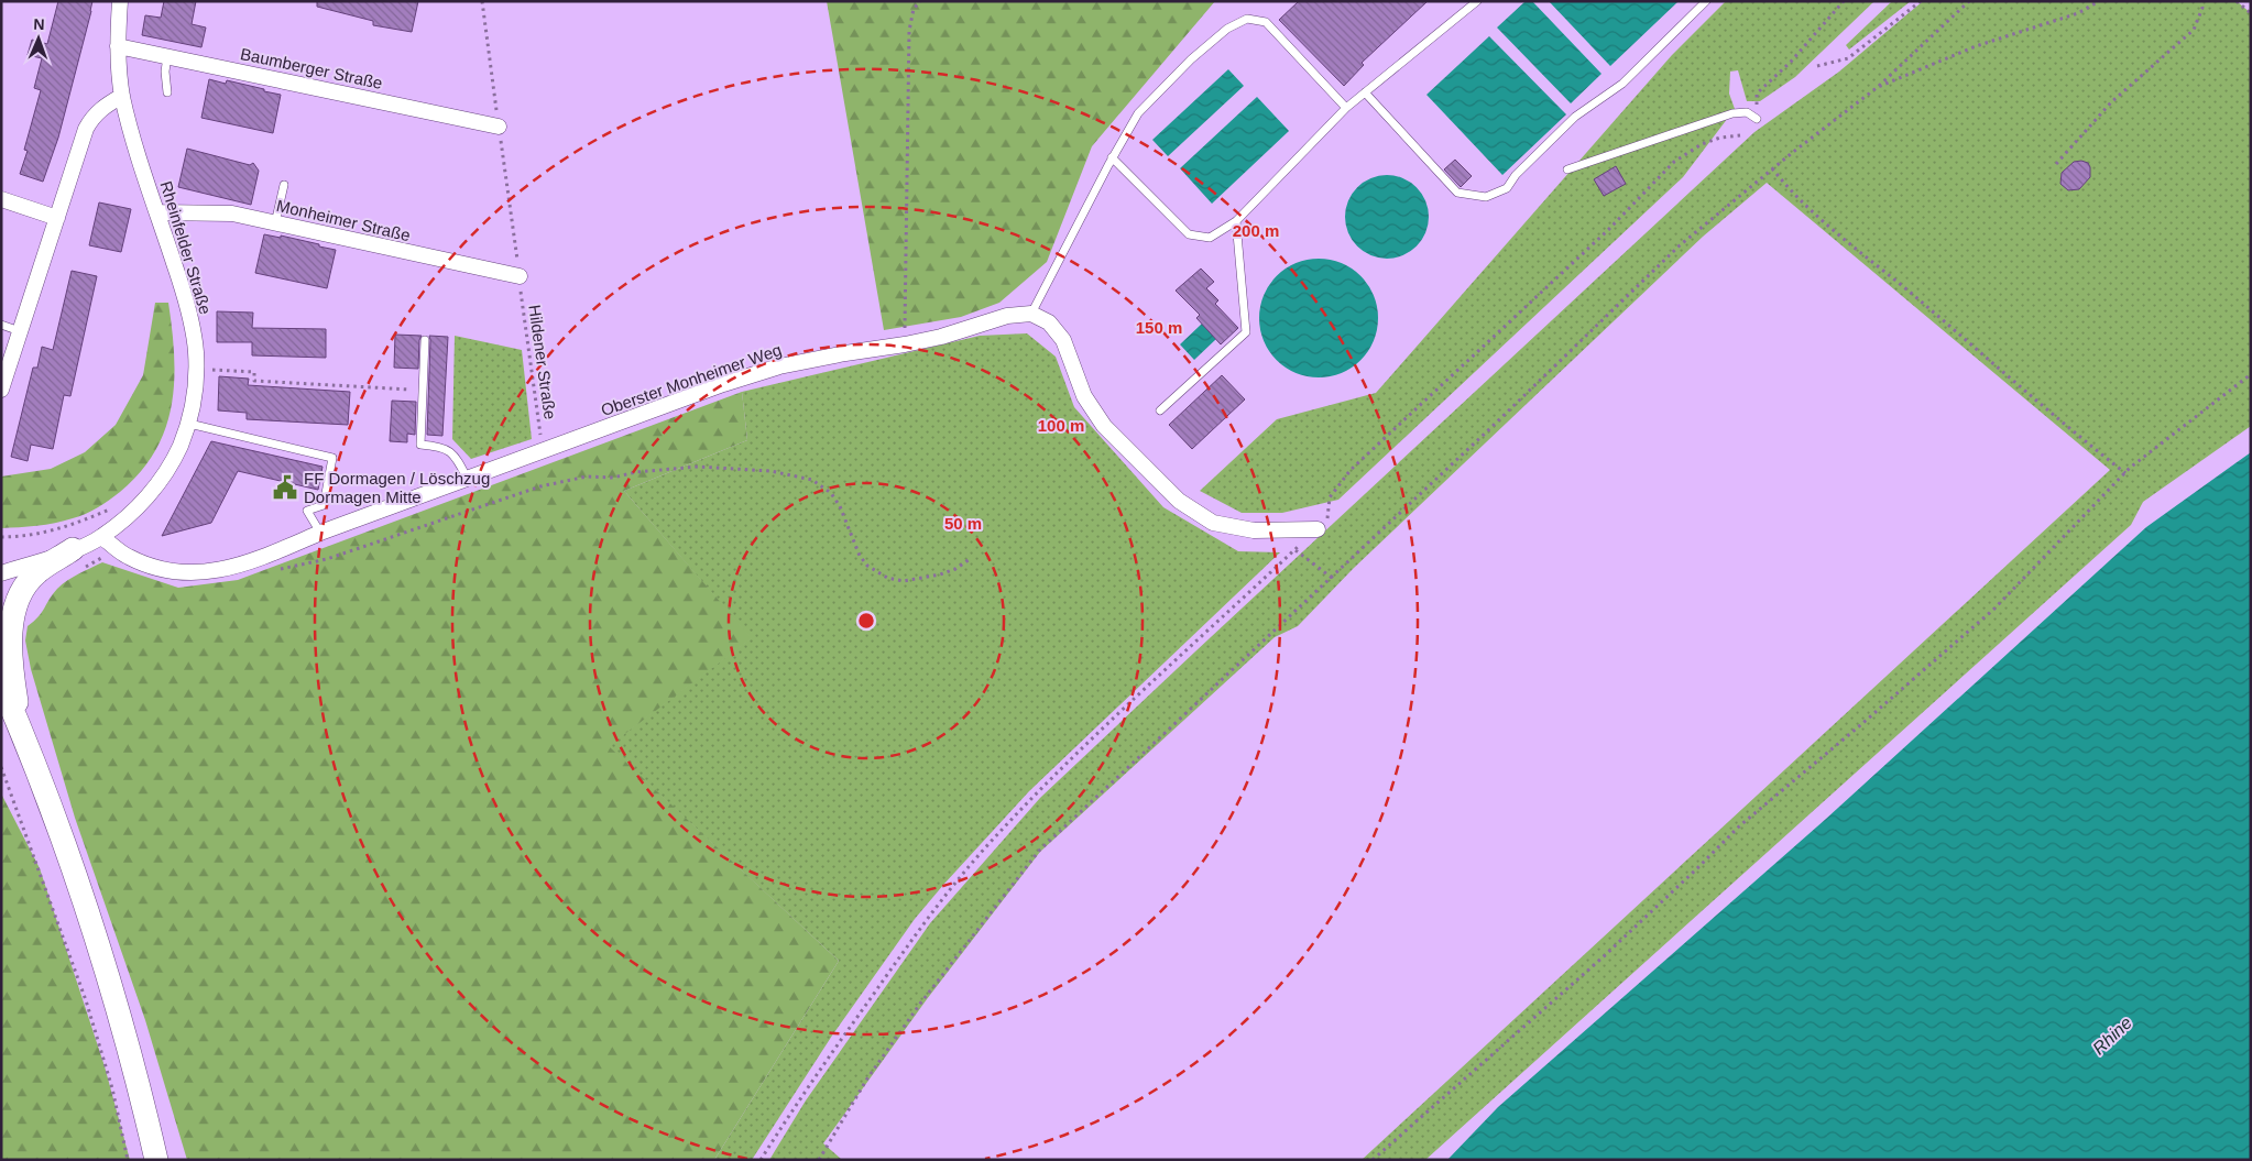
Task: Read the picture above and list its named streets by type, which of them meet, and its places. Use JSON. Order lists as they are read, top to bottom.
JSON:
{
  "streets": {
    "street": [
      "Baumberger Straße",
      "Monheimer Straße",
      "Rheinfelder Straße",
      "Oberster Monheimer Weg"
    ],
    "path": ["Hildener Straße"]
  },
  "crossings": [
    ["Baumberger Straße", "Rheinfelder Straße"],
    ["Monheimer Straße", "Rheinfelder Straße"],
    ["Monheimer Straße", "Hildener Straße"],
    ["Rheinfelder Straße", "Oberster Monheimer Weg"],
    ["Hildener Straße", "Oberster Monheimer Weg"]
  ],
  "water": ["Rhine"],
  "places": {
    "public building": ["FF Dormagen / Löschzug Dormagen Mitte"]
  },
  "north": "top",
  "rings": [
    "200 m",
    "150 m",
    "100 m",
    "50 m"
  ]
}
